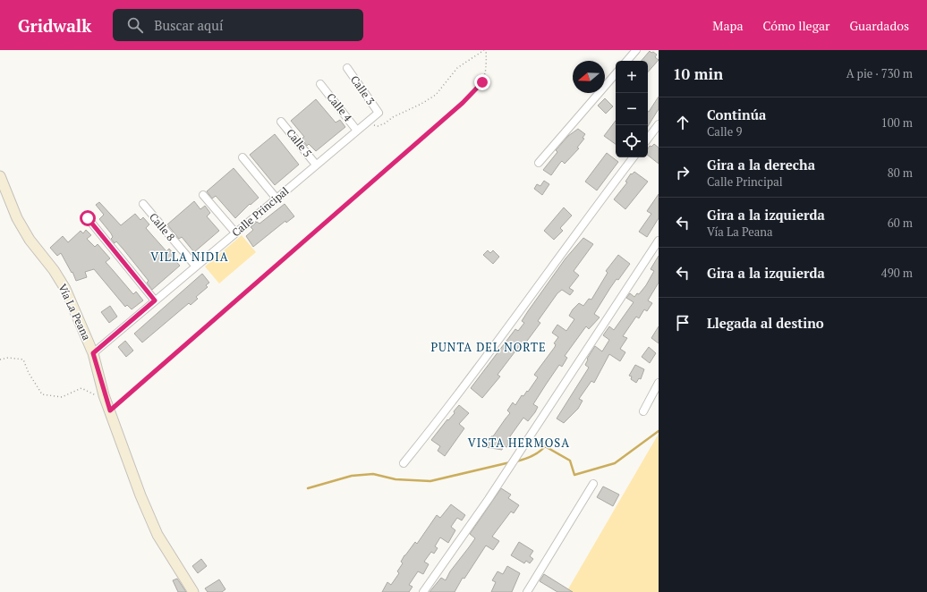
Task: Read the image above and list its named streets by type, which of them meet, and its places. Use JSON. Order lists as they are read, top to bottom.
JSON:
{
  "streets": {
    "street": [
      "Calle 3",
      "Calle 4",
      "Calle 5",
      "Calle Principal",
      "Calle 8",
      "Vía La Peana"
    ]
  },
  "crossings": [
    ["Calle 3", "Calle Principal"],
    ["Calle 4", "Calle Principal"],
    ["Calle 5", "Calle Principal"],
    ["Calle Principal", "Calle 8"],
    ["Calle Principal", "Vía La Peana"]
  ],
  "districts": ["VILLA NIDIA", "PUNTA DEL NORTE", "VISTA HERMOSA"],
  "north": "left",
  "page": {
    "header": "Gridwalk",
    "search": "Buscar aquí",
    "nav": ["Mapa", "Cómo llegar", "Guardados"],
    "heading": ["10 min", "A pie · 730 m"],
    "map_buttons": ["+", "−"],
    "list": [
      ["Continúa", "Calle 9", "100 m"],
      ["Gira a la derecha", "Calle Principal", "80 m"],
      ["Gira a la izquierda", "Vía La Peana", "60 m"],
      ["Gira a la izquierda", "490 m"],
      "Llegada al destino"
    ]
  }
}
